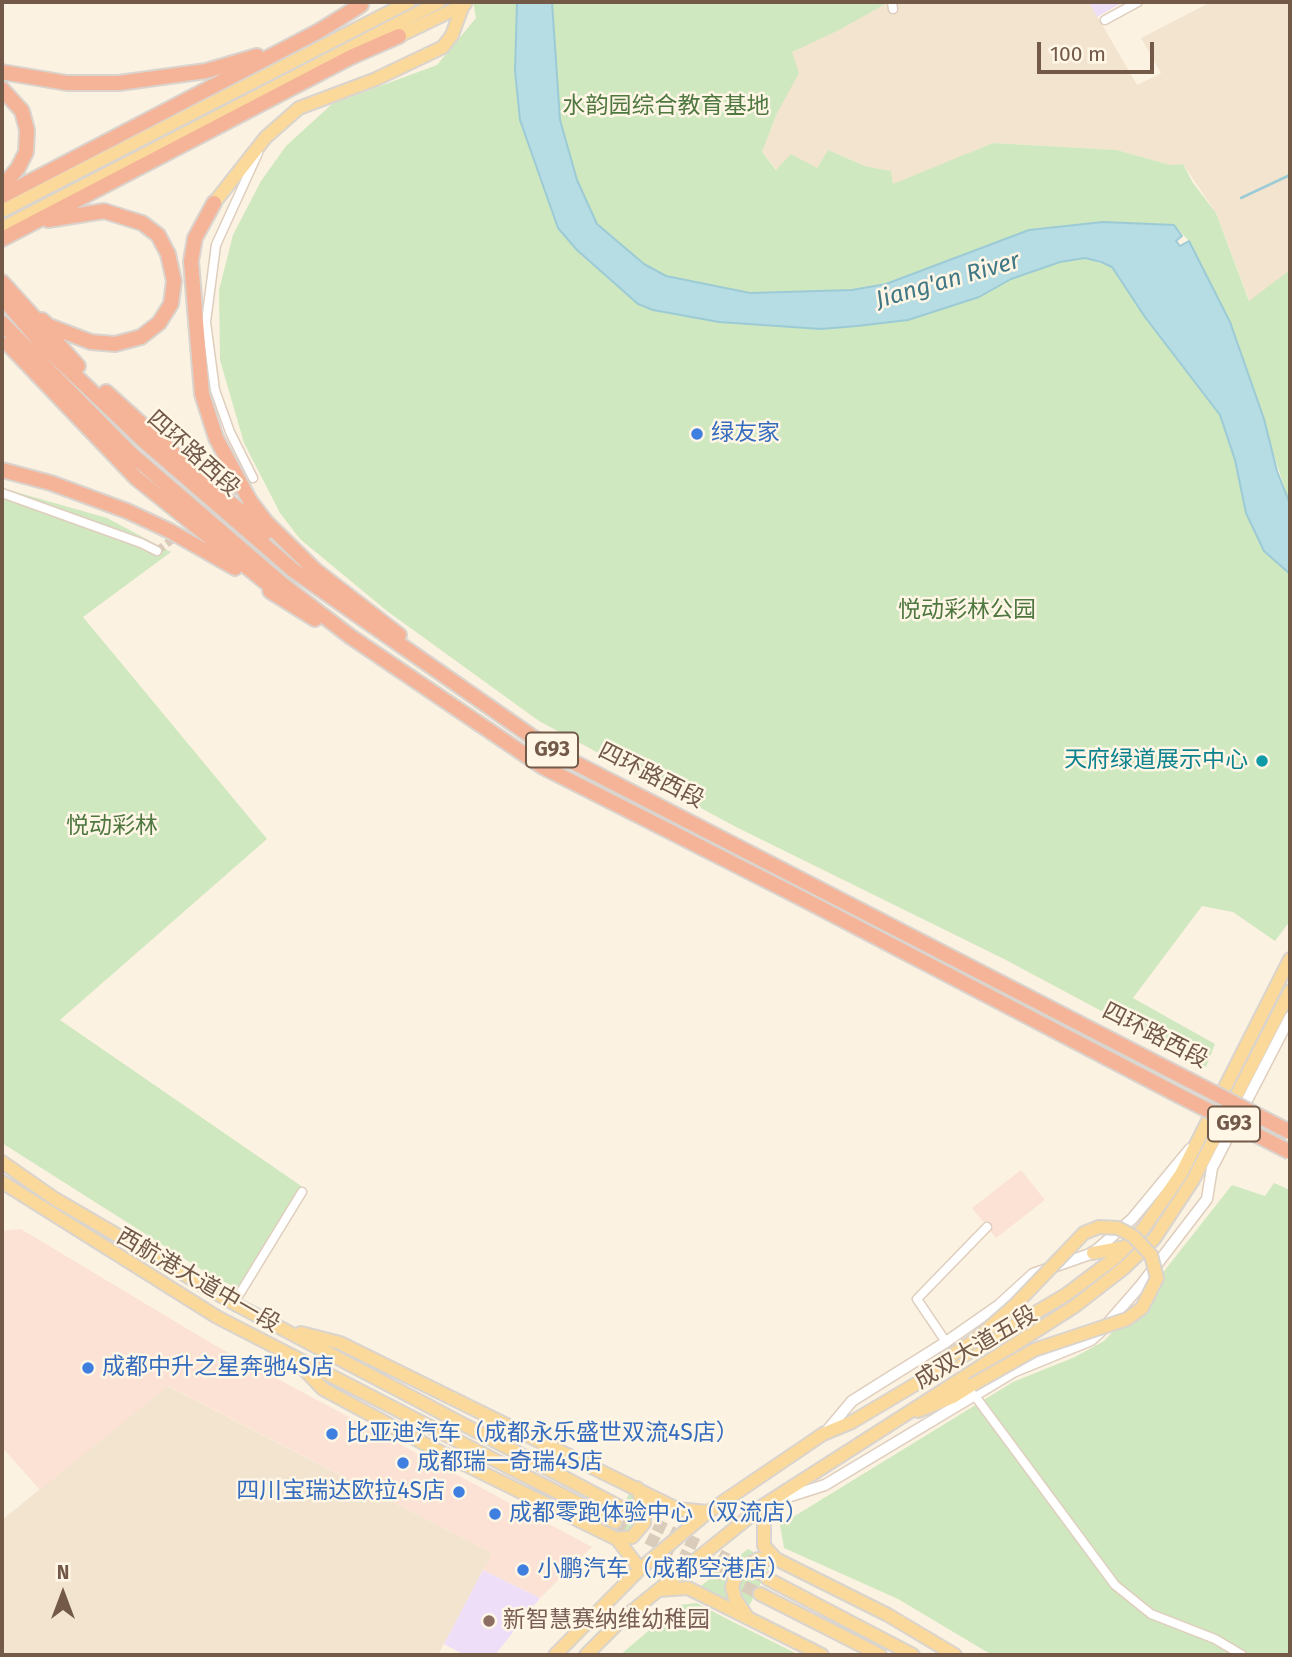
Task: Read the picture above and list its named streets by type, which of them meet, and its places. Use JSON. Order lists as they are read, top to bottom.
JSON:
{
  "streets": {
    "highway": ["四环路西段", "G93"],
    "main road": ["西航港大道中一段", "成双大道五段"]
  },
  "water": ["Jiang'an River"],
  "parks": ["水韵园综合教育基地", "悦动彩林公园", "悦动彩林"],
  "places": [
    "绿友家",
    "天府绿道展示中心",
    "成都中升之星奔驰4S店",
    "比亚迪汽车（成都永乐盛世双流4S店）",
    "成都瑞一奇瑞4S店",
    "四川宝瑞达欧拉4S店",
    "成都零跑体验中心（双流店）",
    "小鹏汽车（成都空港店）",
    "新智慧赛纳维幼稚园"
  ],
  "scale_bar": "100 m",
  "north": "top"
}
